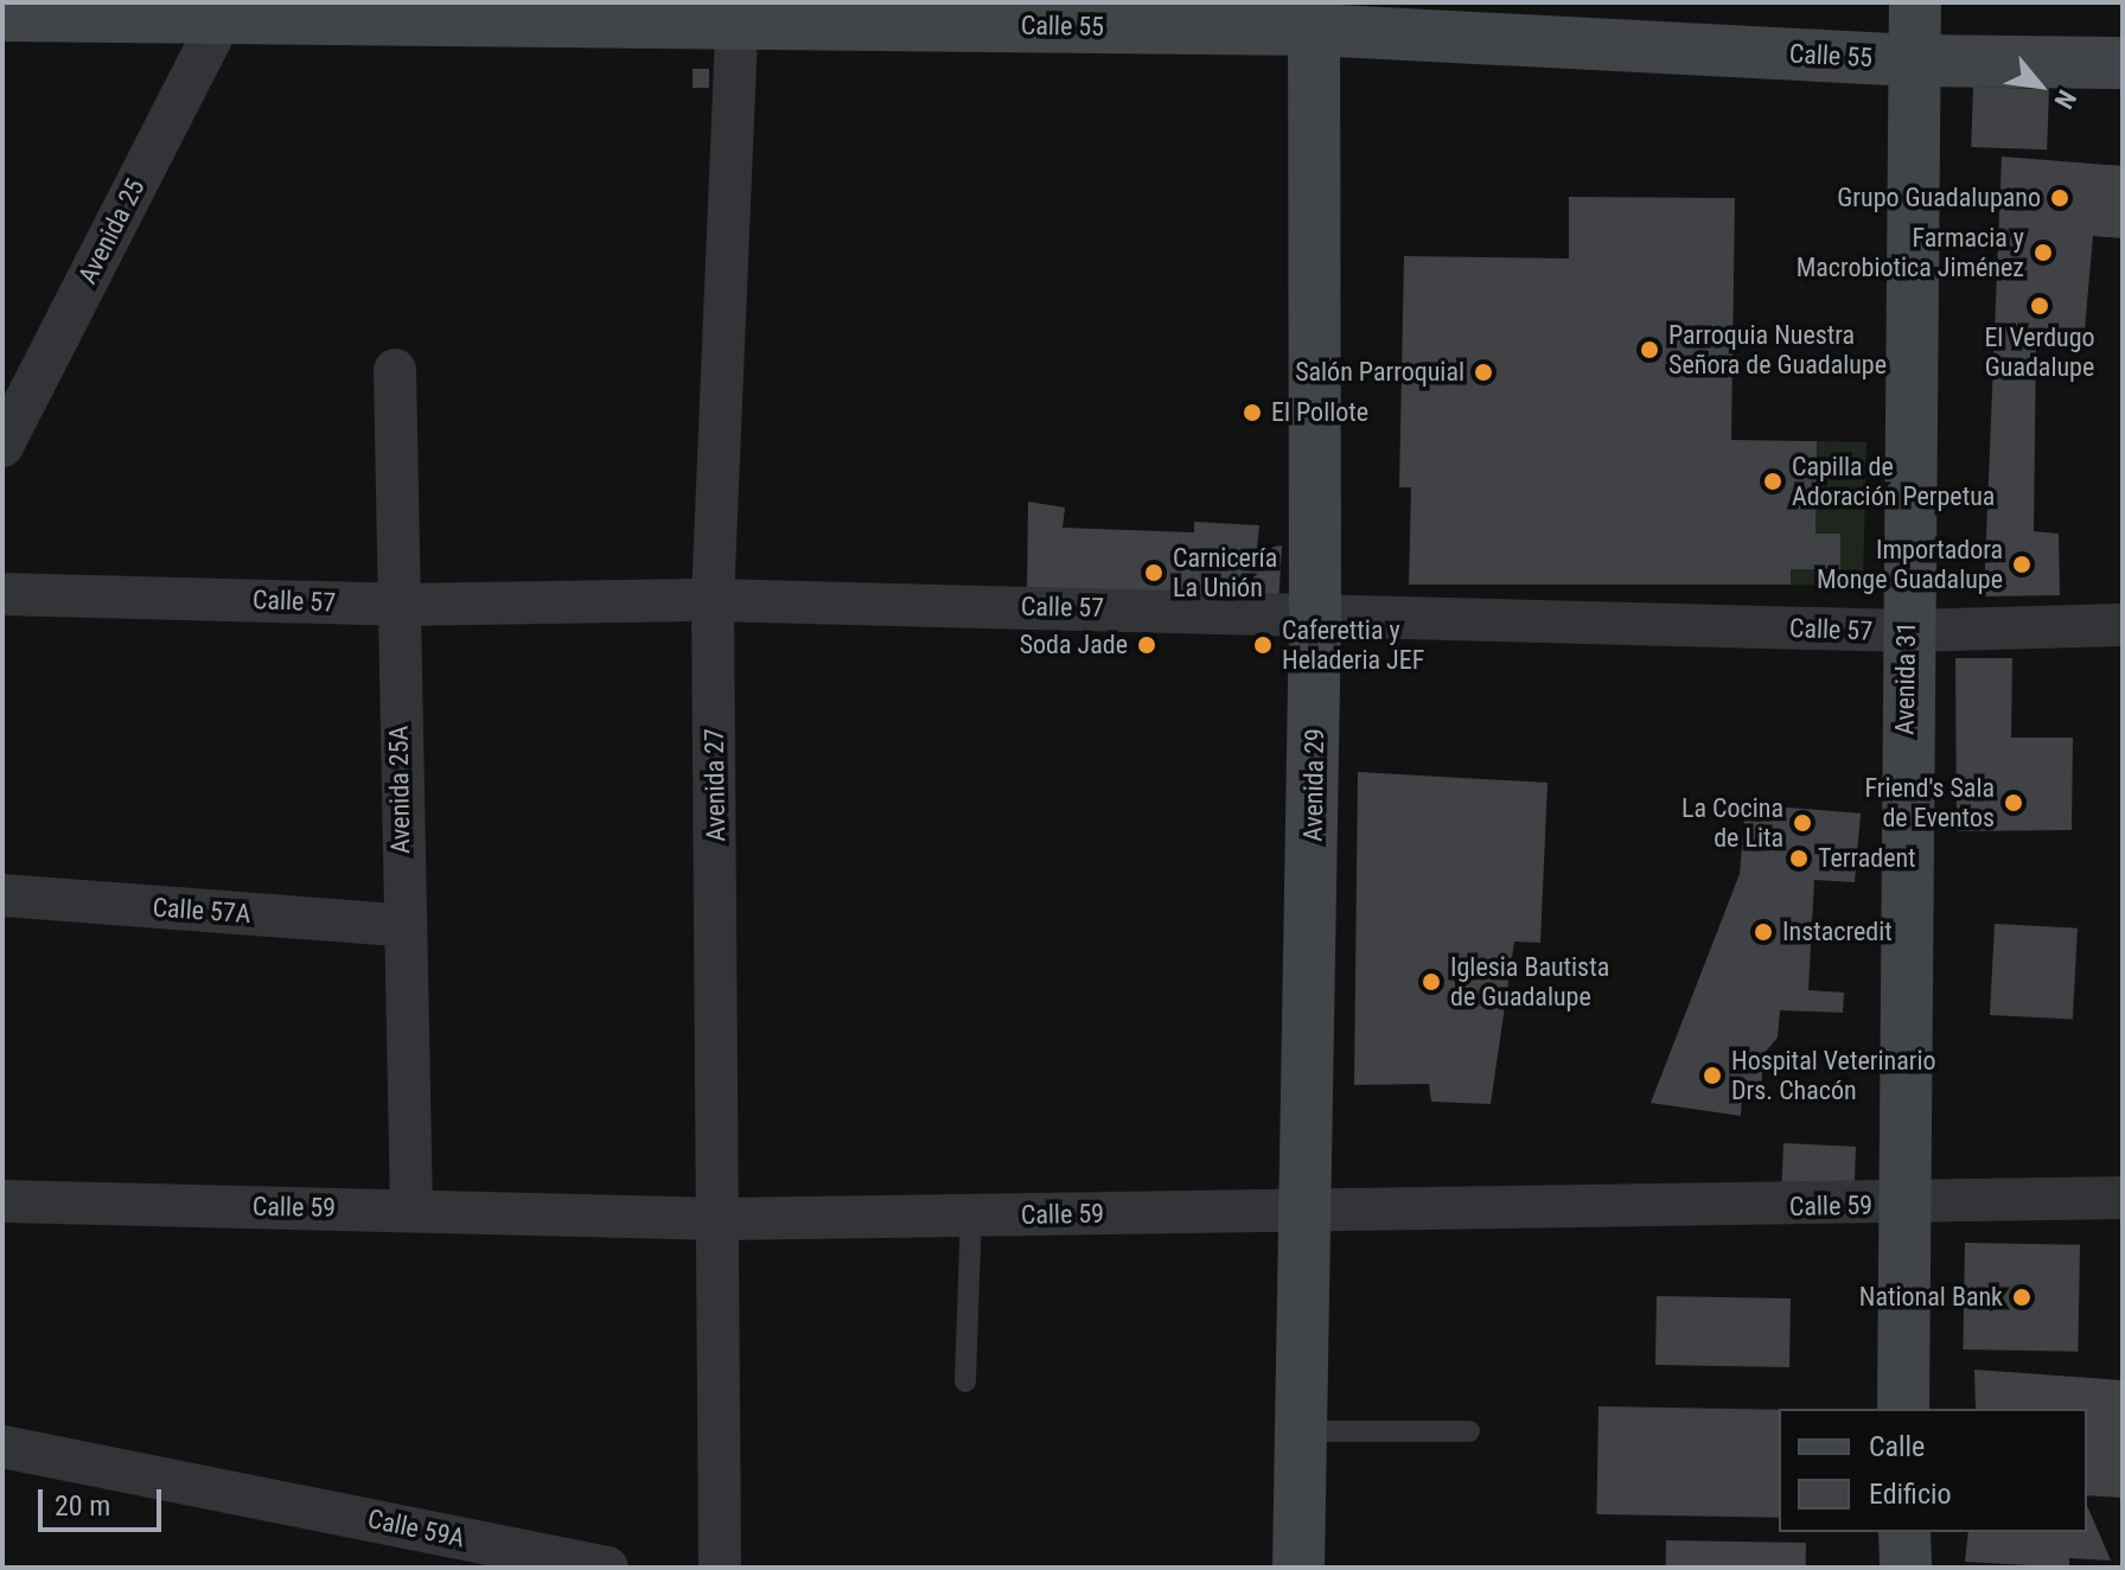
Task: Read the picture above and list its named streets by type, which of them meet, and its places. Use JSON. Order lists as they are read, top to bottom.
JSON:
{
  "streets": {
    "main road": ["Calle 55", "Avenida 31", "Avenida 29"],
    "street": [
      "Avenida 25",
      "Calle 57",
      "Avenida 27",
      "Avenida 25A",
      "Calle 57A",
      "Calle 59",
      "Calle 59A"
    ]
  },
  "crossings": [
    ["Calle 55", "Avenida 25"],
    ["Calle 55", "Avenida 31"],
    ["Calle 55", "Avenida 27"],
    ["Calle 55", "Avenida 29"],
    ["Calle 57", "Avenida 31"],
    ["Calle 57", "Avenida 27"],
    ["Calle 57", "Avenida 29"],
    ["Calle 57", "Avenida 25A"],
    ["Avenida 31", "Calle 59"],
    ["Avenida 27", "Calle 59"],
    ["Avenida 29", "Calle 59"],
    ["Avenida 25A", "Calle 57A"],
    ["Avenida 25A", "Calle 59"]
  ],
  "places": [
    "Grupo Guadalupano",
    "Farmacia y Macrobiotica Jiménez",
    "El Verdugo Guadalupe",
    "Parroquia Nuestra Señora de Guadalupe",
    "Salón Parroquial",
    "El Pollote",
    "Capilla de Adoración Perpetua",
    "Importadora Monge Guadalupe",
    "Carnicería La Unión",
    "Soda Jade",
    "Caferettia y Heladeria JEF",
    "Friend's Sala de Eventos",
    "La Cocina de Lita",
    "Terradent",
    "Instacredit",
    "Iglesia Bautista de Guadalupe",
    "Hospital Veterinario Drs. Chacón",
    "National Bank"
  ],
  "legend": ["Calle", "Edificio"],
  "scale_bar": "20 m",
  "north": "bottom right"
}
